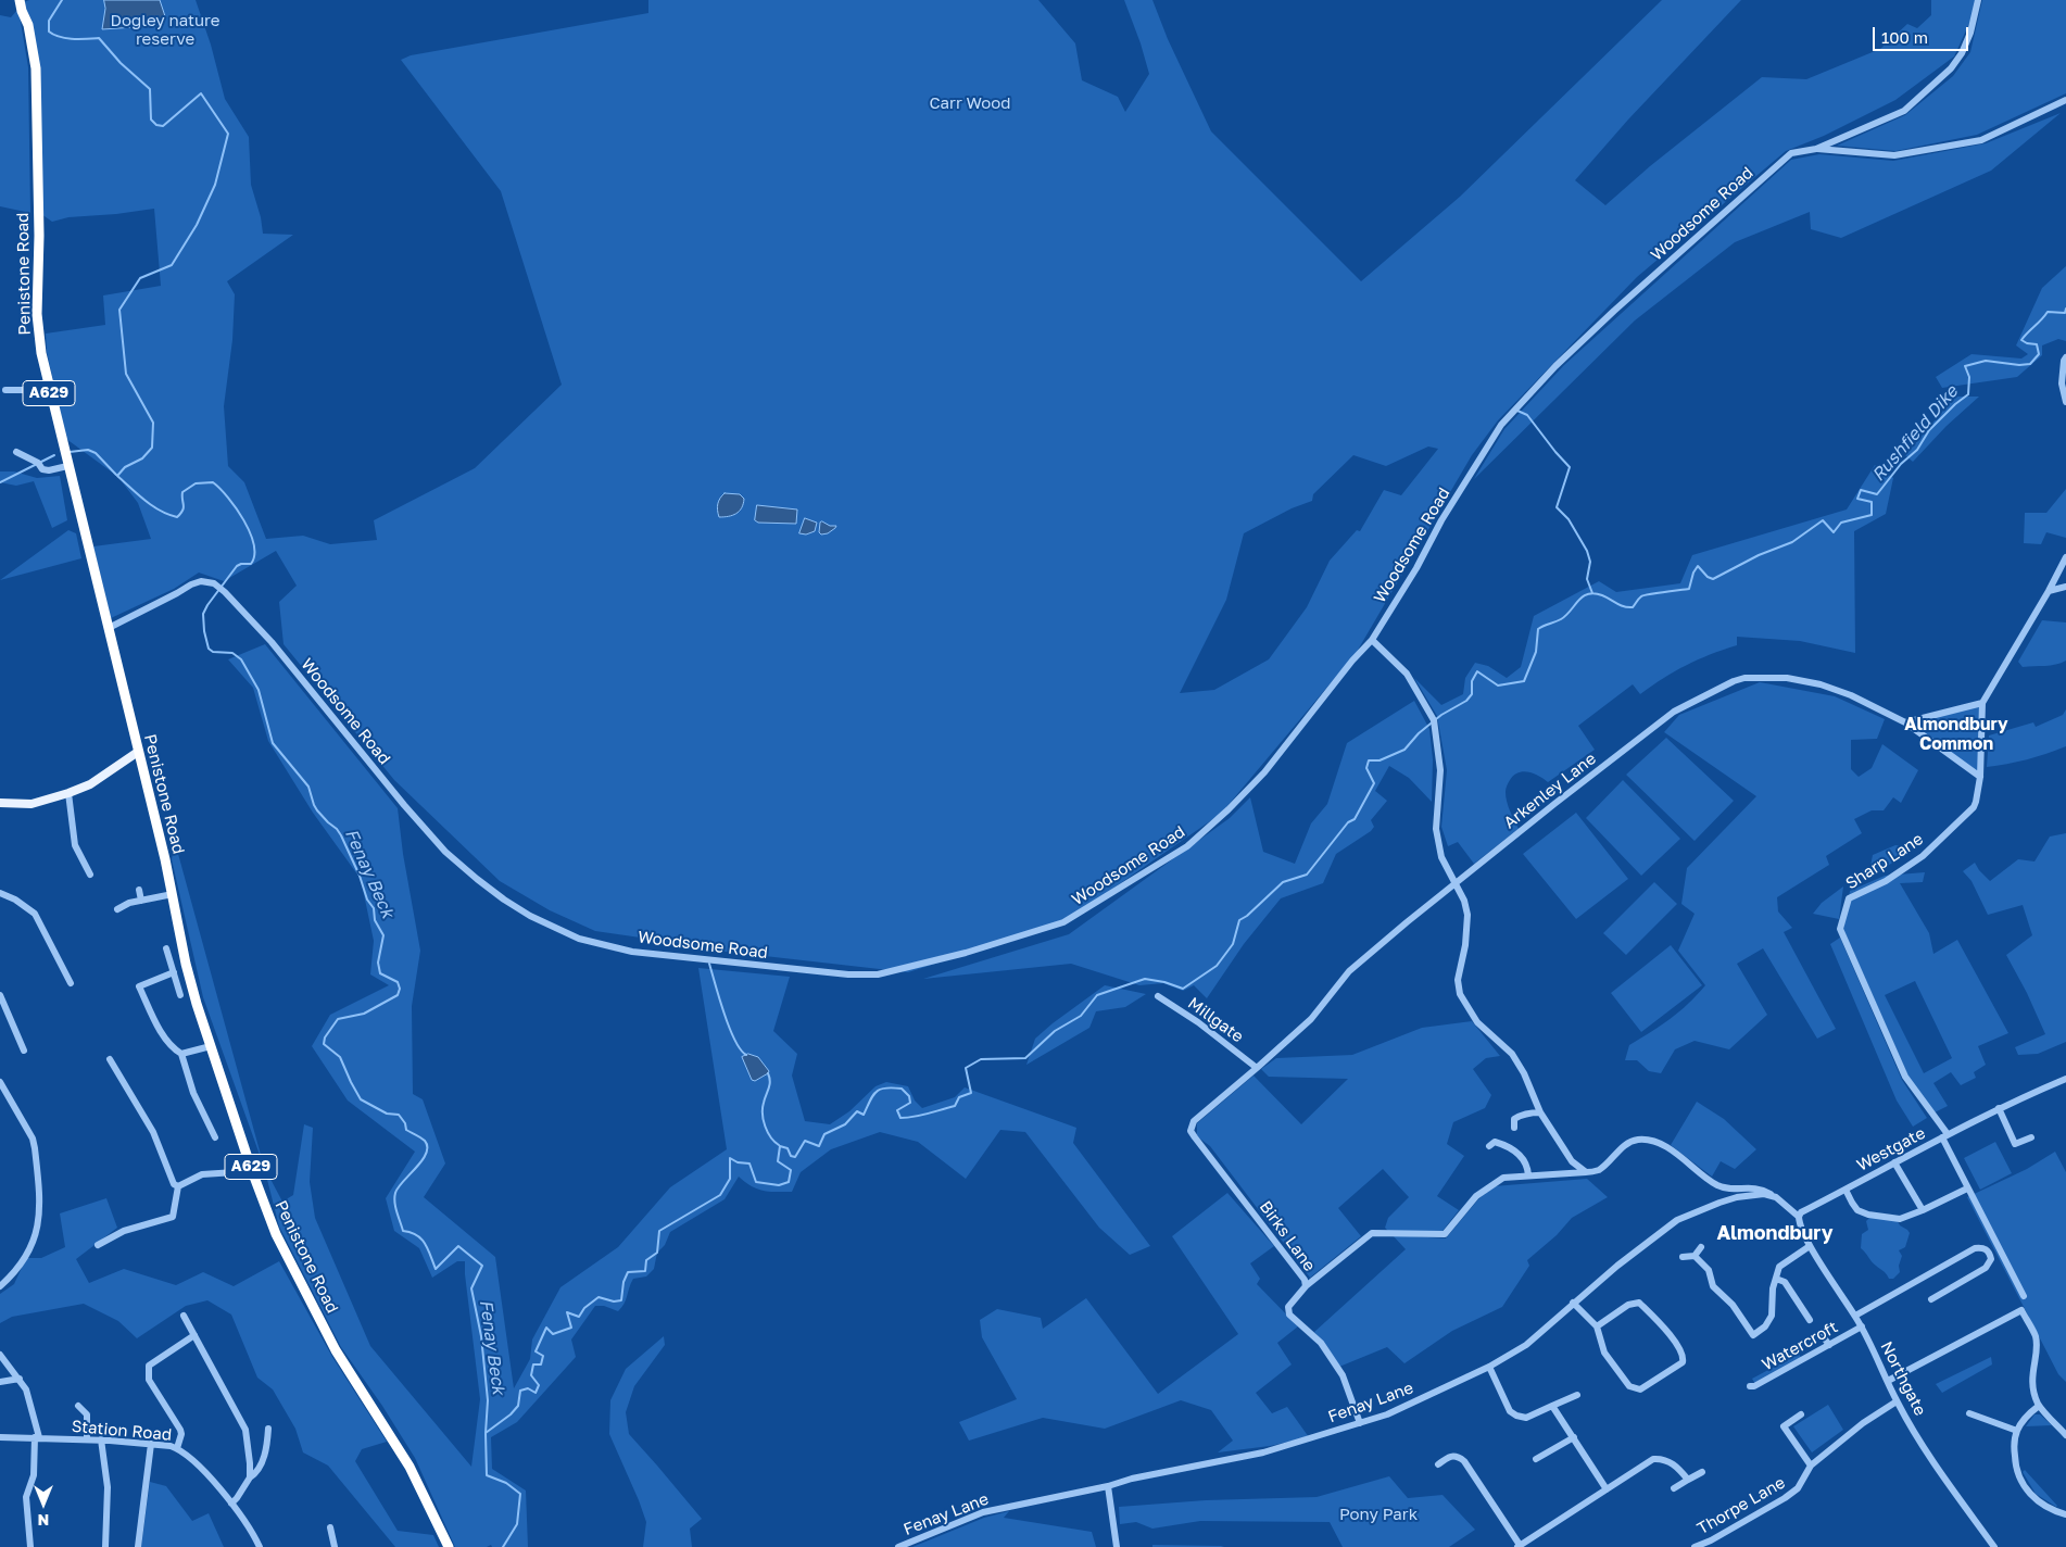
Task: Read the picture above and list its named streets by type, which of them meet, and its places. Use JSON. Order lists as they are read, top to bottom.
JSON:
{
  "streets": {
    "highway": ["Penistone Road", "A629"],
    "street": [
      "Woodsome Road",
      "Arkenley Lane",
      "Sharp Lane",
      "Millgate",
      "Westgate",
      "Birks Lane",
      "Watercroft",
      "Northgate",
      "Fenay Lane",
      "Station Road",
      "Thorpe Lane"
    ]
  },
  "crossings": [
    ["Woodsome Road", "Penistone Road"],
    ["Arkenley Lane", "Sharp Lane"],
    ["Arkenley Lane", "Millgate"],
    ["Arkenley Lane", "Birks Lane"],
    ["Sharp Lane", "Westgate"],
    ["Westgate", "Northgate"],
    ["Birks Lane", "Fenay Lane"],
    ["Watercroft", "Northgate"],
    ["Northgate", "Thorpe Lane"]
  ],
  "districts": ["Almondbury Common", "Almondbury"],
  "water": ["Rushfield Dike", "Fenay Beck"],
  "parks": ["Dogley nature reserve", "Carr Wood", "Pony Park"],
  "scale_bar": "100 m",
  "north": "bottom"
}
